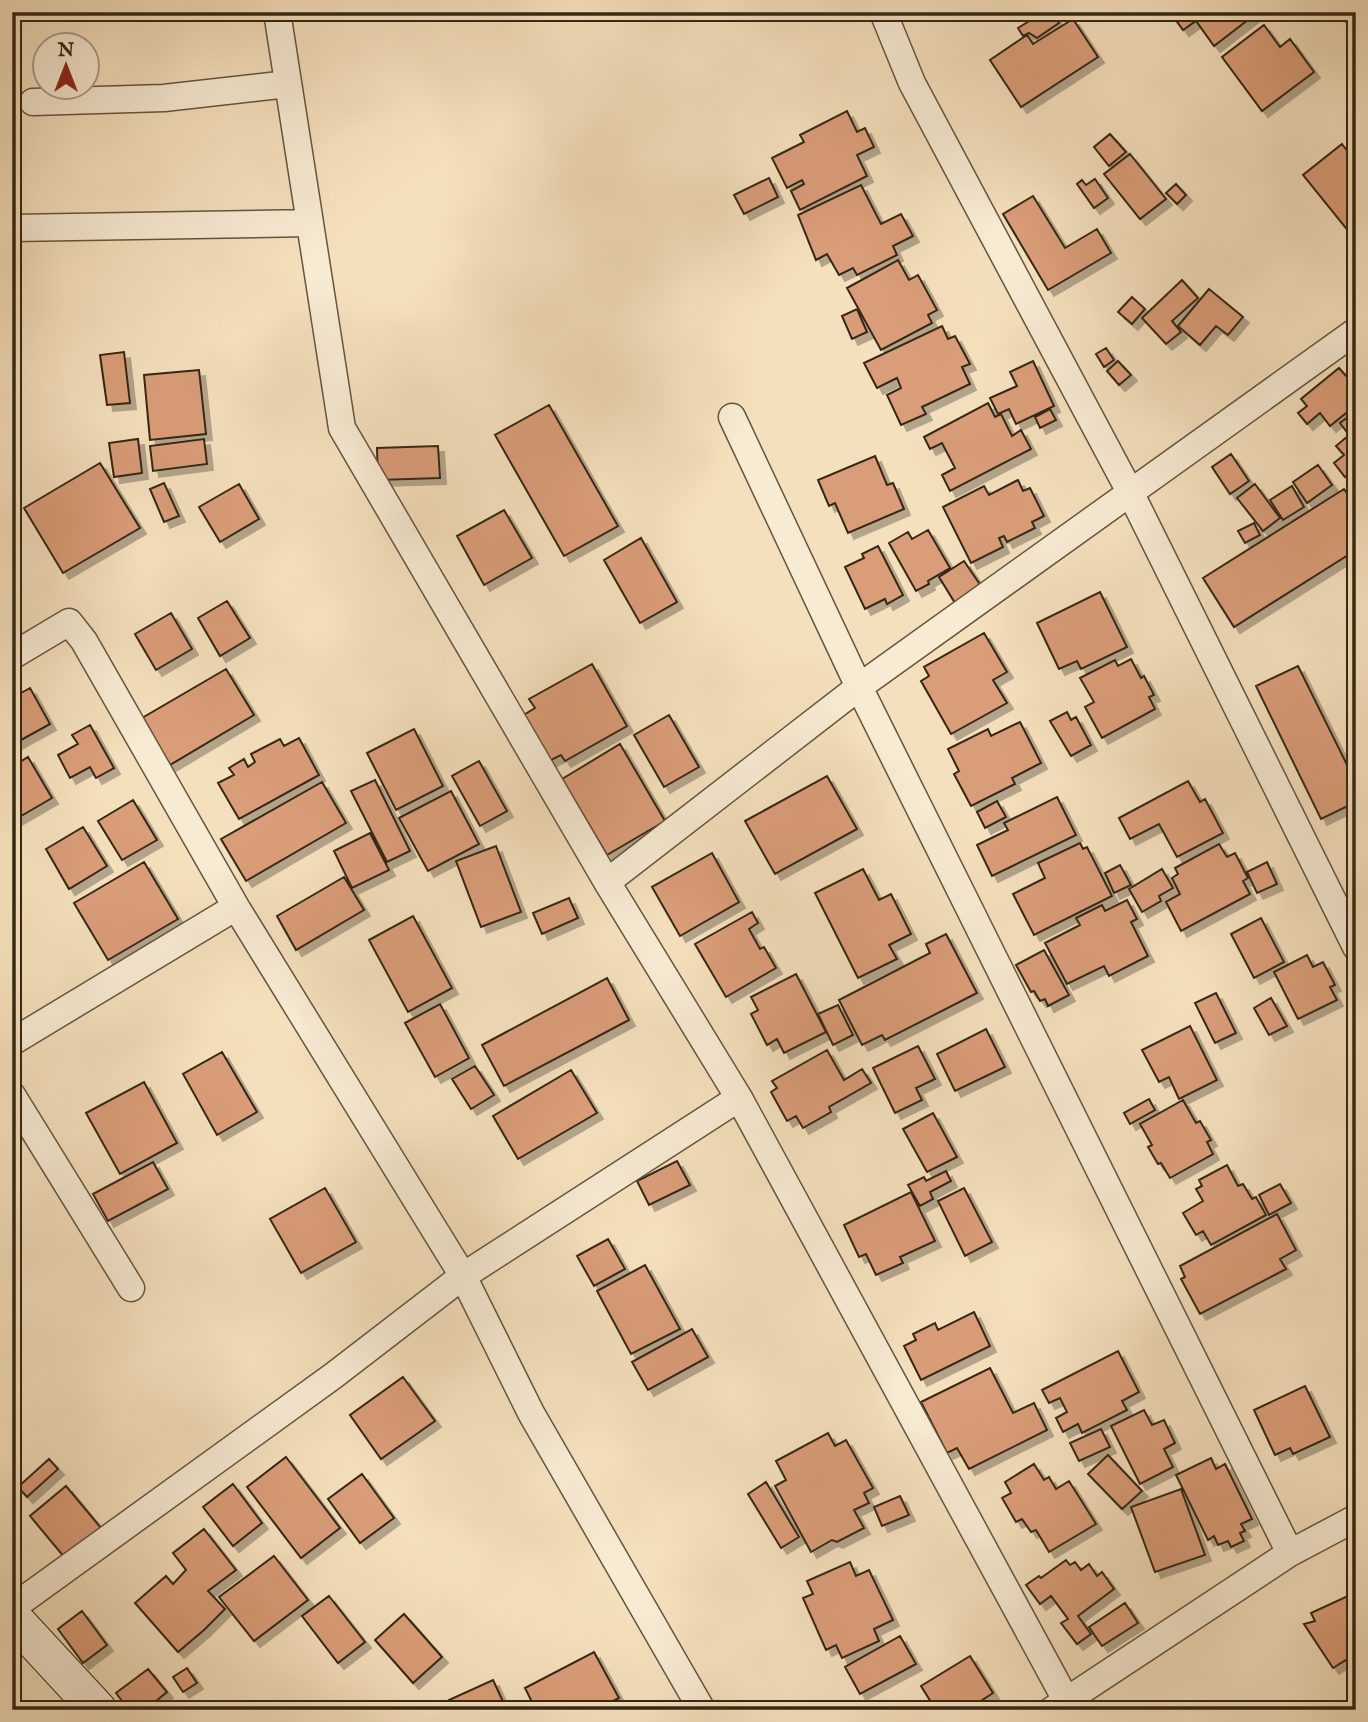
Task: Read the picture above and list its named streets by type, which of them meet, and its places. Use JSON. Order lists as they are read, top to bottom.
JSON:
{
  "north": "top"
}
